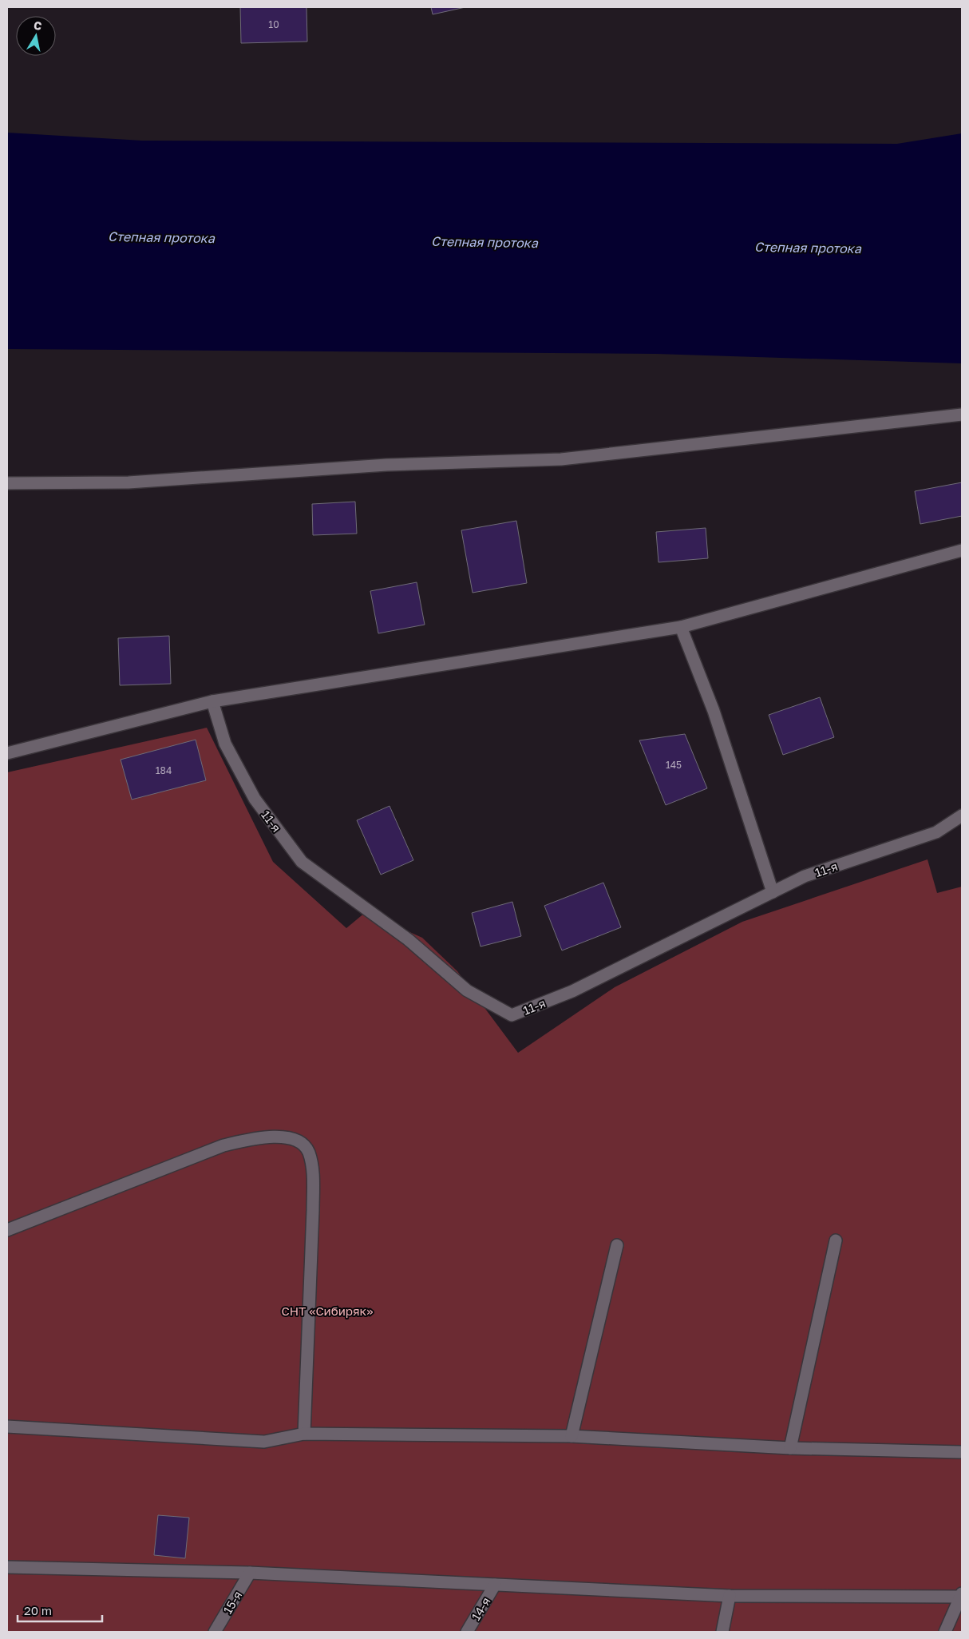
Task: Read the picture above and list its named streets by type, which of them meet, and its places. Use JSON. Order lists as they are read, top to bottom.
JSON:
{
  "streets": {
    "street": ["11-я", "15-я", "14-я"]
  },
  "water": ["Степная протока"],
  "parks": ["СНТ «Сибиряк»"],
  "house_numbers": ["10", "145", "184"],
  "scale_bar": "20 m",
  "north": "top"
}
